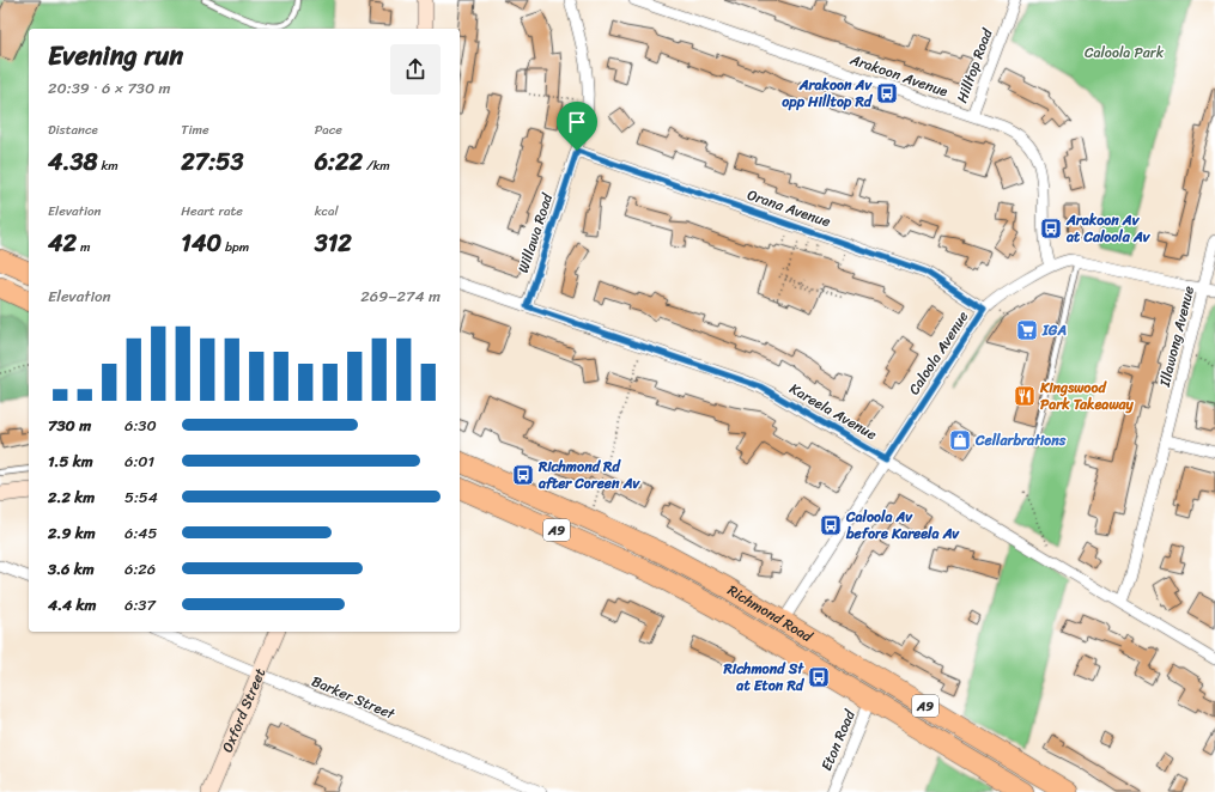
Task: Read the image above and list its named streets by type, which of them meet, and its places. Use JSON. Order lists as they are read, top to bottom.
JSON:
{
  "streets": {
    "highway": ["A9", "Richmond Road"],
    "street": [
      "Hilltop Road",
      "Arakoon Avenue",
      "Orana Avenue",
      "Willawa Road",
      "Illawong Avenue",
      "Caloola Avenue",
      "Kareela Avenue",
      "Barker Street",
      "Oxford Street",
      "Eton Road"
    ]
  },
  "crossings": [
    ["Hilltop Road", "Arakoon Avenue"],
    ["Arakoon Avenue", "Caloola Avenue"],
    ["Orana Avenue", "Willawa Road"],
    ["Orana Avenue", "Caloola Avenue"],
    ["Willawa Road", "Kareela Avenue"],
    ["Illawong Avenue", "Caloola Avenue"],
    ["Illawong Avenue", "Kareela Avenue"],
    ["Caloola Avenue", "Kareela Avenue"],
    ["Caloola Avenue", "Richmond Road"],
    ["Richmond Road", "Eton Road"],
    ["Barker Street", "Oxford Street"]
  ],
  "parks": ["Caloola Park"],
  "places": {
    "bus stop": [
      "Arakoon Av opp Hilltop Rd",
      "Arakoon Av at Caloola Av",
      "Richmond Rd after Coreen Av",
      "Caloola Av before Kareela Av",
      "Richmond St at Eton Rd"
    ],
    "supermarket": ["IGA"],
    "restaurant": ["Kingswood Park Takeaway"],
    "shop": ["Cellarbrations"]
  },
  "page": {
    "heading": ["Evening run", "20:39 · 6 × 730 m"],
    "stats": [
      ["Distance", "4.38 km"],
      ["Time", "27:53"],
      ["Pace", "6:22 /km"],
      ["Elevation", "42 m"],
      ["Heart rate", "140 bpm"],
      ["kcal", "312"]
    ],
    "chart": ["Elevation", "269–274 m"],
    "list": [
      {
        "name": "730 m",
        "note": "6:30"
      },
      {
        "name": "1.5 km",
        "note": "6:01"
      },
      {
        "name": "2.2 km",
        "note": "5:54"
      },
      {
        "name": "2.9 km",
        "note": "6:45"
      },
      {
        "name": "3.6 km",
        "note": "6:26"
      },
      {
        "name": "4.4 km",
        "note": "6:37"
      }
    ]
  }
}
